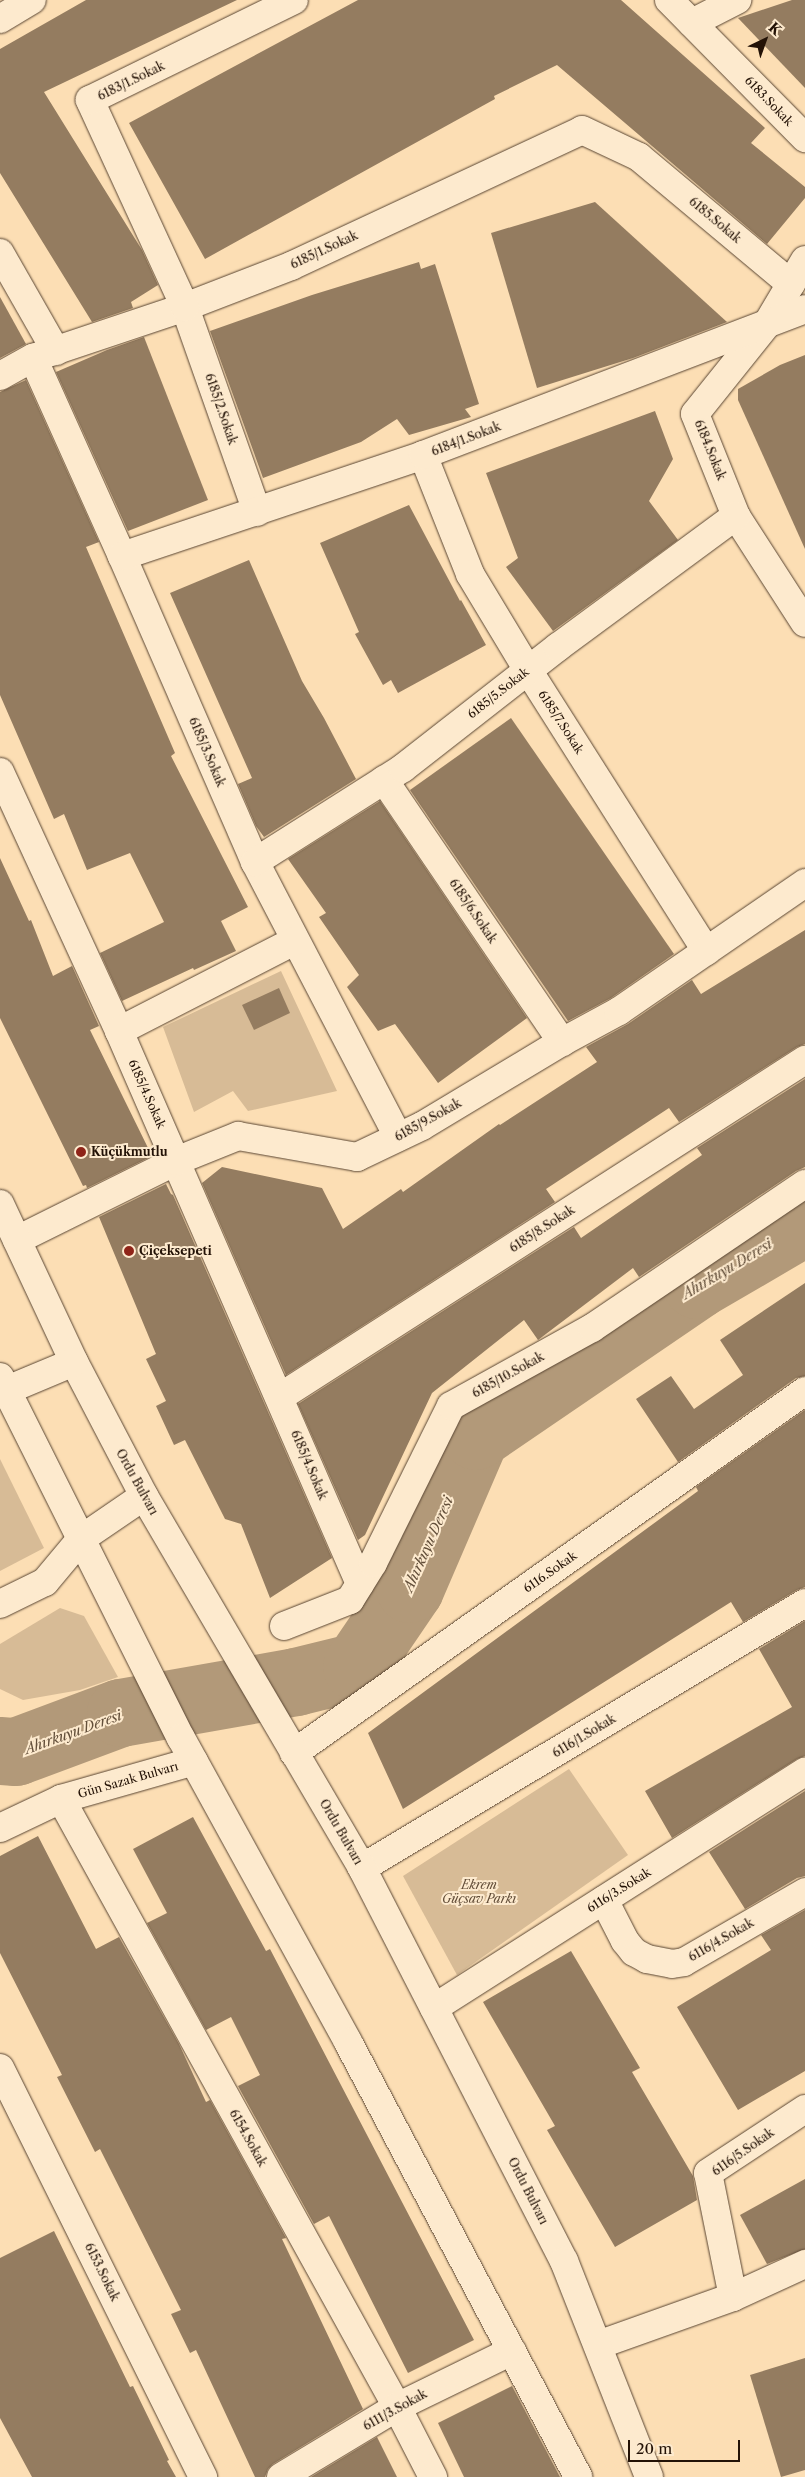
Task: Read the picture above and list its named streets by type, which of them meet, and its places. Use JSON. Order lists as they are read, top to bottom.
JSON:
{
  "streets": {
    "street": [
      "6183/1.Sokak",
      "6183.Sokak",
      "6185.Sokak",
      "6185/1.Sokak",
      "6185/2.Sokak",
      "6184/1.Sokak",
      "6184.Sokak",
      "6185/5.Sokak",
      "6185/7.Sokak",
      "6185/3.Sokak",
      "6185/6.Sokak",
      "6185/4.Sokak",
      "6185/9.Sokak",
      "6185/8.Sokak",
      "6185/10.Sokak",
      "Ordu Bulvarı",
      "6116.Sokak",
      "6116/1.Sokak",
      "Gün Sazak Bulvarı",
      "6116/3.Sokak",
      "6116/4.Sokak",
      "6154.Sokak",
      "6116/5.Sokak",
      "6153.Sokak",
      "6111/3.Sokak"
    ]
  },
  "crossings": [
    ["6183/1.Sokak", "6185/1.Sokak"],
    ["6183/1.Sokak", "6185/2.Sokak"],
    ["6185.Sokak", "6185/1.Sokak"],
    ["6185.Sokak", "6184.Sokak"],
    ["6185/1.Sokak", "6185/2.Sokak"],
    ["6185/1.Sokak", "6185/3.Sokak"],
    ["6185/2.Sokak", "6184/1.Sokak"],
    ["6184/1.Sokak", "6184.Sokak"],
    ["6184/1.Sokak", "6185/7.Sokak"],
    ["6184/1.Sokak", "6185/3.Sokak"],
    ["6184.Sokak", "6185/5.Sokak"],
    ["6185/5.Sokak", "6185/7.Sokak"],
    ["6185/5.Sokak", "6185/3.Sokak"],
    ["6185/5.Sokak", "6185/6.Sokak"],
    ["6185/7.Sokak", "6185/9.Sokak"],
    ["6185/3.Sokak", "6185/9.Sokak"],
    ["6185/6.Sokak", "6185/9.Sokak"],
    ["6185/4.Sokak", "6185/9.Sokak"],
    ["6185/4.Sokak", "6185/8.Sokak"],
    ["6185/4.Sokak", "6185/10.Sokak"],
    ["6185/9.Sokak", "Ordu Bulvarı"],
    ["Ordu Bulvarı", "6116.Sokak"],
    ["Ordu Bulvarı", "6116/1.Sokak"],
    ["Ordu Bulvarı", "6116/3.Sokak"],
    ["Gün Sazak Bulvarı", "6154.Sokak"],
    ["6116/3.Sokak", "6116/4.Sokak"],
    ["6154.Sokak", "6111/3.Sokak"]
  ],
  "water": ["Ahırkuyu Deresi"],
  "parks": ["Ekrem Güçsav Parkı"],
  "places": ["Küçükmutlu", "Çiçeksepeti"],
  "scale_bar": "20 m",
  "north": "top right"
}
